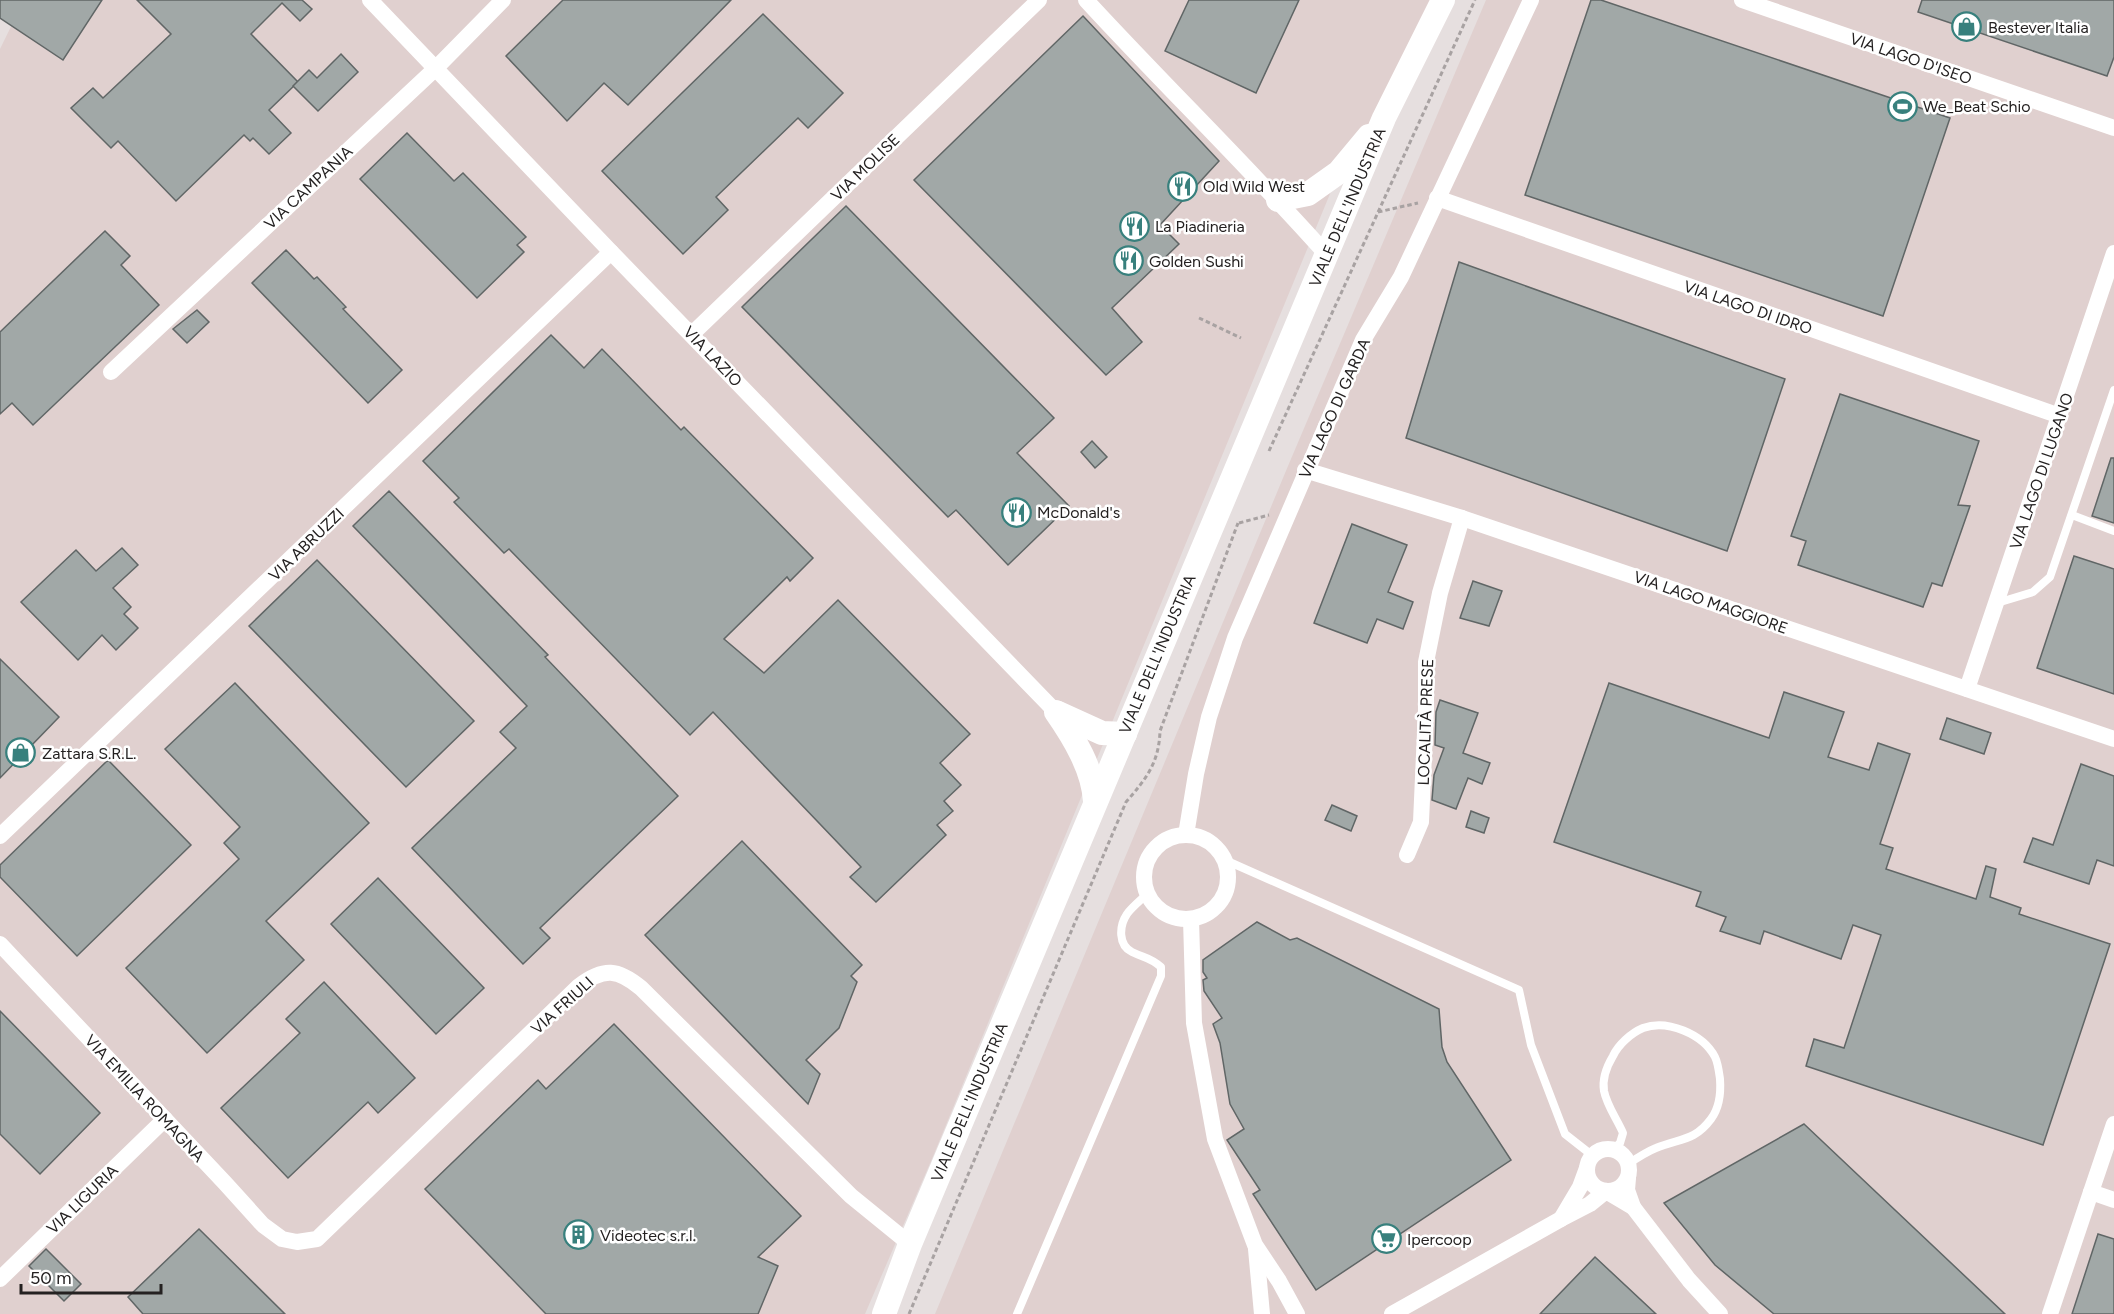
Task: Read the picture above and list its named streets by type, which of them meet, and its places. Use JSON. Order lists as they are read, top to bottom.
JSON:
{
  "streets": {
    "main road": ["VIALE DELL'INDUSTRIA"],
    "street": [
      "VIA LAGO D'ISEO",
      "VIA MOLISE",
      "VIA CAMPANIA",
      "VIA LAGO DI IDRO",
      "VIA LAZIO",
      "VIA LAGO DI GARDA",
      "VIA LAGO DI LUGANO",
      "VIA ABRUZZI",
      "VIA LAGO MAGGIORE",
      "LOCALITÀ PRESE",
      "VIA FRIULI",
      "VIA EMILIA ROMAGNA",
      "VIA LIGURIA"
    ]
  },
  "crossings": [
    ["VIA MOLISE", "VIA LAZIO"],
    ["VIA CAMPANIA", "VIA LAZIO"],
    ["VIALE DELL'INDUSTRIA", "VIA FRIULI"],
    ["VIA LAGO DI IDRO", "VIA LAGO DI GARDA"],
    ["VIA LAGO DI IDRO", "VIA LAGO DI LUGANO"],
    ["VIA LAZIO", "VIA ABRUZZI"],
    ["VIA LAGO DI GARDA", "VIA LAGO MAGGIORE"],
    ["VIA LAGO DI LUGANO", "VIA LAGO MAGGIORE"],
    ["VIA LAGO MAGGIORE", "LOCALITÀ PRESE"],
    ["VIA FRIULI", "VIA EMILIA ROMAGNA"],
    ["VIA EMILIA ROMAGNA", "VIA LIGURIA"]
  ],
  "places": {
    "shop": ["Bestever Italia", "Zattara S.R.L."],
    "sports": ["We_Beat Schio"],
    "restaurant": [
      "Old Wild West",
      "La Piadineria",
      "Golden Sushi",
      "McDonald's"
    ],
    "building": ["Videotec s.r.l."],
    "supermarket": ["Ipercoop"]
  },
  "scale_bar": "50 m"
}
